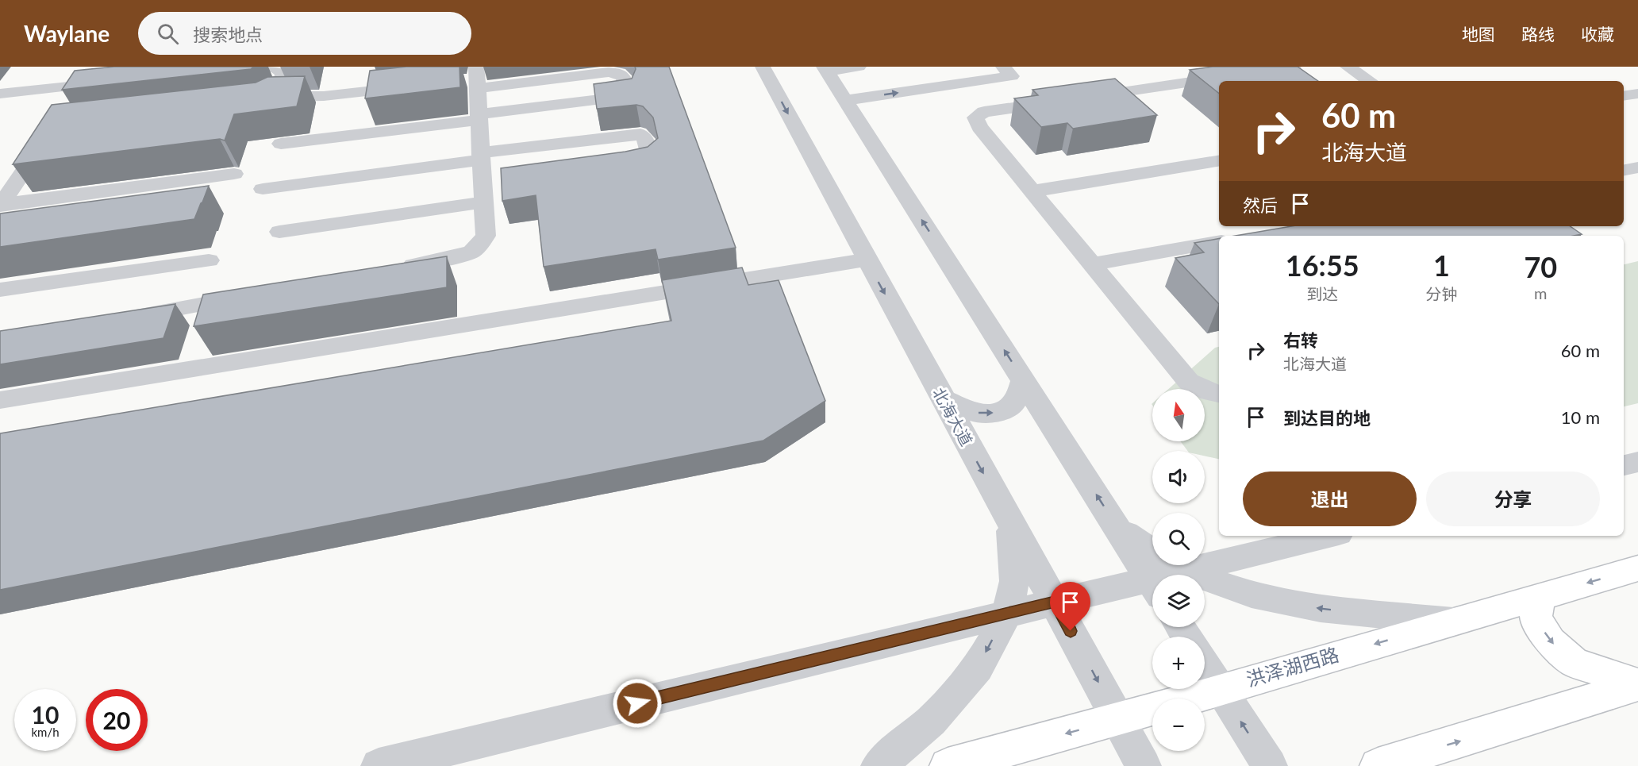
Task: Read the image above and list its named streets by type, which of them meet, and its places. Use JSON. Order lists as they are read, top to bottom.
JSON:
{
  "streets": {
    "main road": ["洪泽湖西路"],
    "street": ["北海大道"]
  },
  "crossings": [
    ["北海大道", "洪泽湖西路"]
  ],
  "north": "top",
  "page": {
    "header": "Waylane",
    "search": "搜索地点",
    "nav": ["地图", "路线", "收藏"],
    "turn": ["60 m", "北海大道"],
    "then": "然后",
    "eta": [
      "16:55",
      "到达",
      "1",
      "分钟",
      "70",
      "m"
    ],
    "list": [
      {
        "name": "右转",
        "note": "北海大道",
        "value": "60 m"
      },
      {
        "name": "到达目的地",
        "value": "10 m"
      }
    ],
    "map_buttons": ["+", "−"],
    "buttons": ["退出", "分享"],
    "speed": "10 km/h",
    "limit": "20"
  }
}
